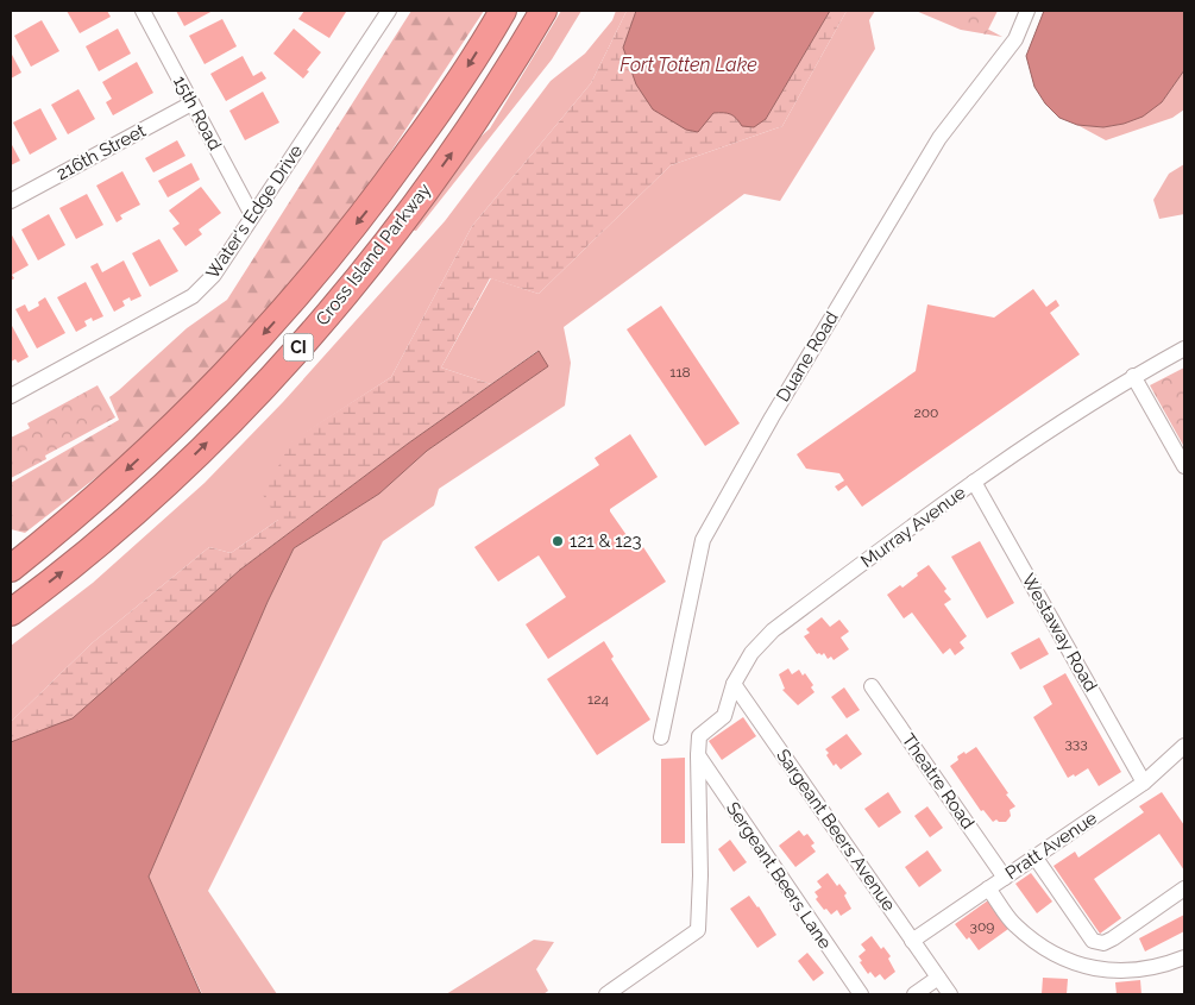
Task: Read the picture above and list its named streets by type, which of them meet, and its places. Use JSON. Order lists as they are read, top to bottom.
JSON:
{
  "streets": {
    "highway": ["Cross Island Parkway", "CI"],
    "street": [
      "15th Road",
      "216th Street",
      "Water's Edge Drive",
      "Duane Road",
      "Murray Avenue",
      "Westaway Road",
      "Theatre Road",
      "Sargeant Beers Avenue",
      "Pratt Avenue",
      "Sergeant Beers Lane"
    ]
  },
  "crossings": [
    ["15th Road", "216th Street"],
    ["15th Road", "Water's Edge Drive"],
    ["Murray Avenue", "Westaway Road"],
    ["Murray Avenue", "Sargeant Beers Avenue"],
    ["Murray Avenue", "Sergeant Beers Lane"],
    ["Westaway Road", "Pratt Avenue"],
    ["Theatre Road", "Pratt Avenue"],
    ["Sargeant Beers Avenue", "Pratt Avenue"]
  ],
  "water": ["Fort Totten Lake"],
  "places": ["121 & 123"],
  "house_numbers": [
    "118",
    "200",
    "124",
    "333",
    "309"
  ]
}
